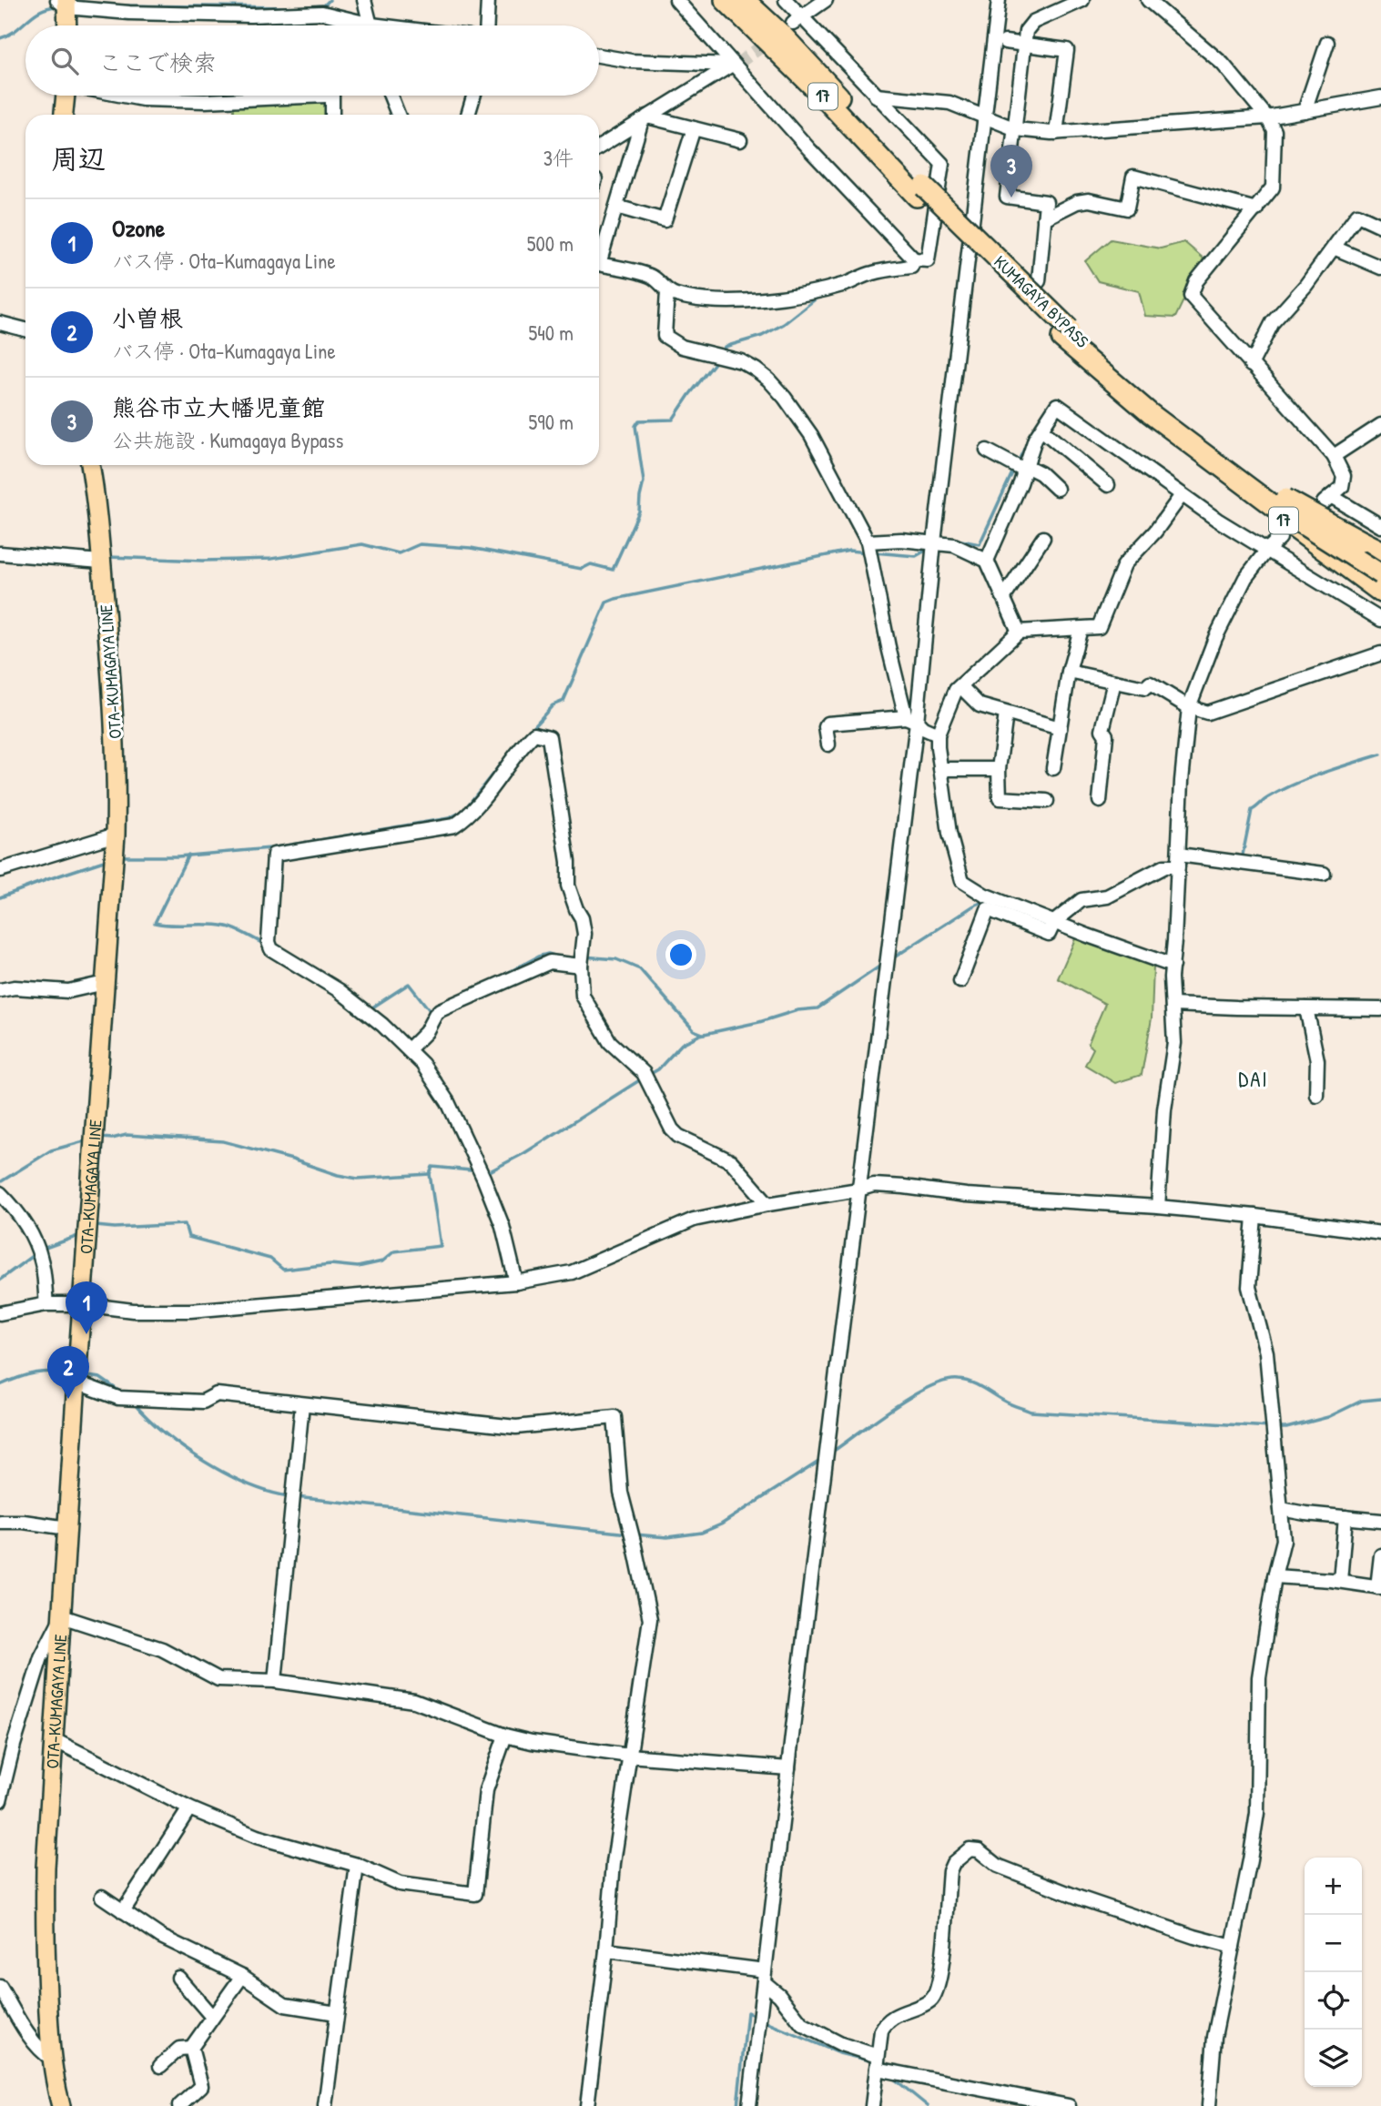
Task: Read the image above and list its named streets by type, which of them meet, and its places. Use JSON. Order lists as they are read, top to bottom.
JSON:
{
  "streets": {
    "highway": ["17", "KUMAGAYA BYPASS"],
    "main road": ["OTA-KUMAGAYA LINE"]
  },
  "crossings": [
    ["17", "KUMAGAYA BYPASS"]
  ],
  "districts": ["DAI"],
  "page": {
    "search": "ここで検索",
    "heading": ["周辺", "3件"],
    "pins": ["3", "1", "2"],
    "list": [
      {
        "mark": "1",
        "name": "Ozone",
        "note": "バス停 · Ota-Kumagaya Line",
        "value": "500 m"
      },
      {
        "mark": "2",
        "name": "小曽根",
        "note": "バス停 · Ota-Kumagaya Line",
        "value": "540 m"
      },
      {
        "mark": "3",
        "name": "熊谷市立大幡児童館",
        "note": "公共施設 · Kumagaya Bypass",
        "value": "590 m"
      }
    ],
    "map_buttons": ["+", "−"]
  }
}
